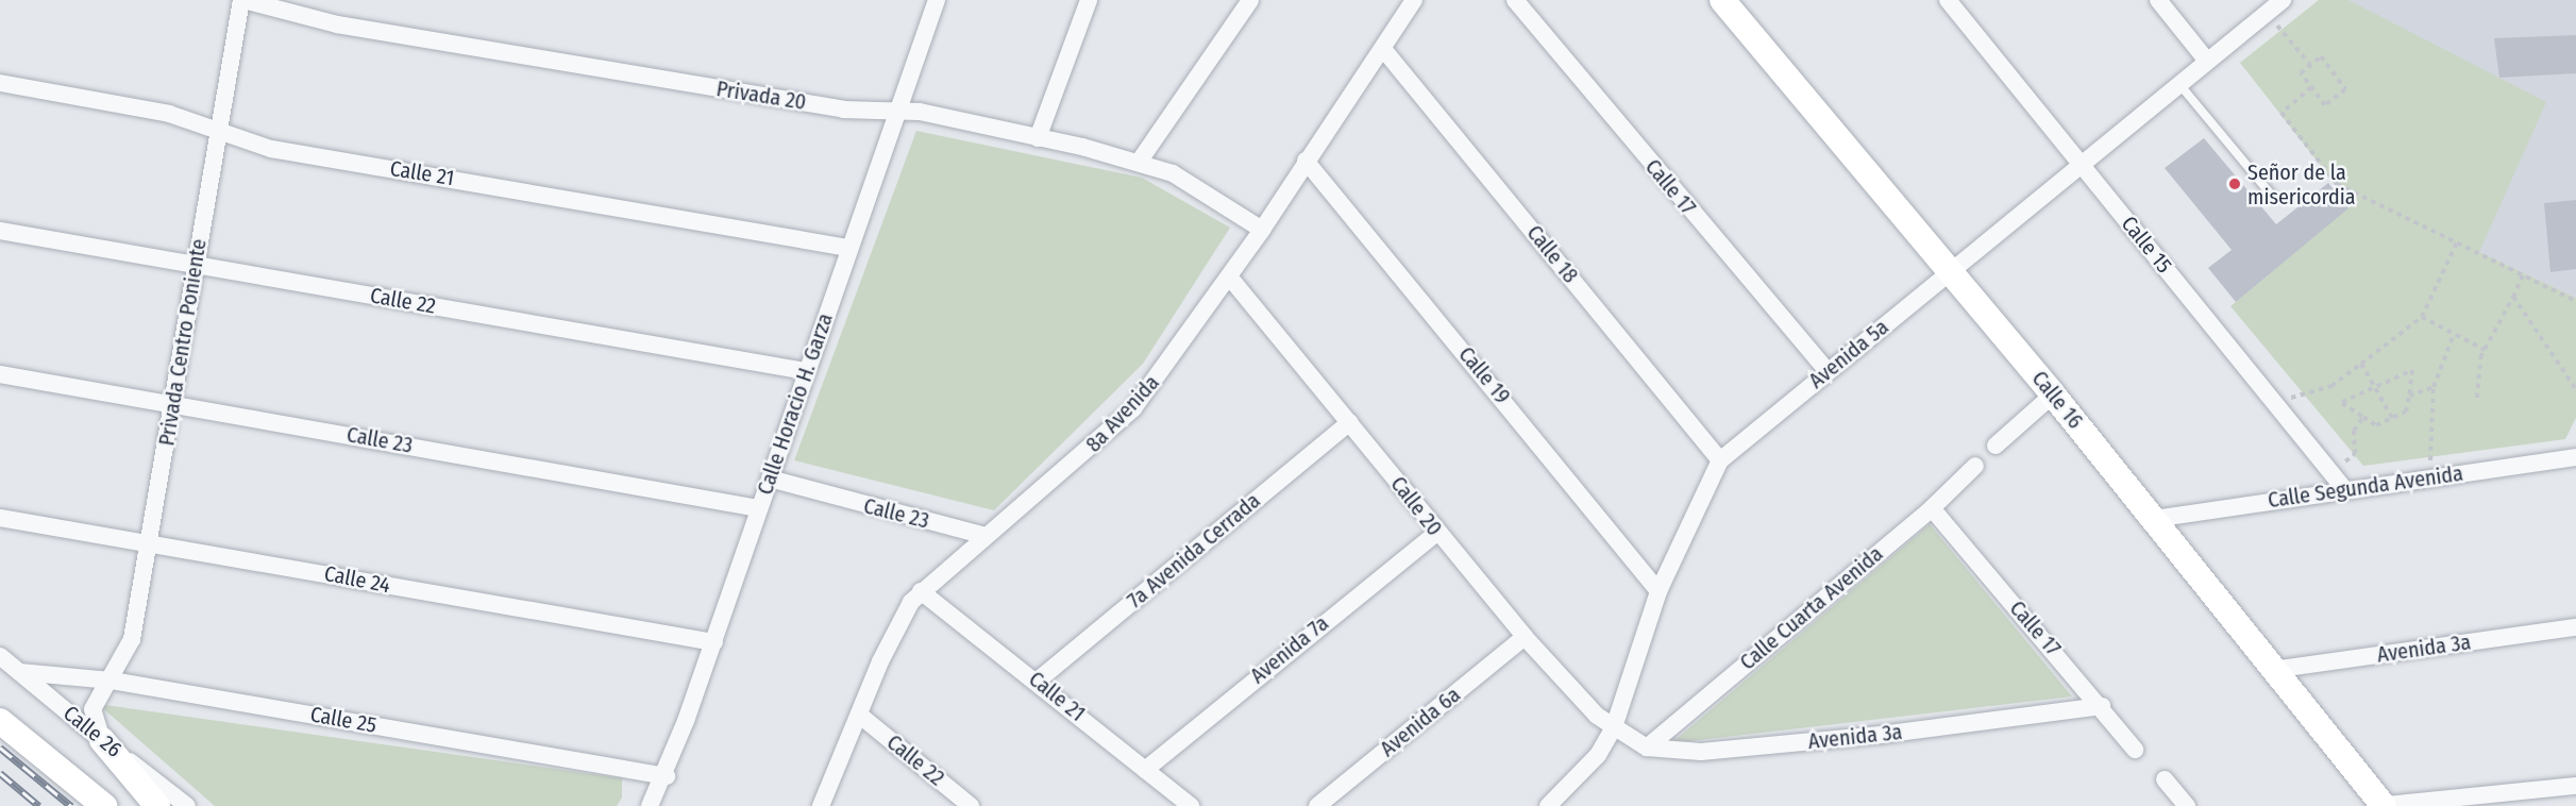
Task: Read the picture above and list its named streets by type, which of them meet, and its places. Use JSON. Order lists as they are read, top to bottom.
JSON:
{
  "streets": {
    "street": [
      "Privada 20",
      "Calle 21",
      "Calle 17",
      "Calle 15",
      "Calle 18",
      "Calle 22",
      "Privada Centro Poniente",
      "Avenida 5a",
      "Calle 19",
      "Calle 16",
      "Calle Horacio H. Garza",
      "8a Avenida",
      "Calle 23",
      "Calle Segunda Avenida",
      "Calle 20",
      "7a Avenida Cerrada",
      "Calle 24",
      "Calle Cuarta Avenida",
      "Avenida 3a",
      "Avenida 7a",
      "Calle 25",
      "Avenida 6a",
      "Calle 26"
    ]
  },
  "crossings": [
    ["Privada 20", "Privada Centro Poniente"],
    ["Privada 20", "Calle Horacio H. Garza"],
    ["Privada 20", "8a Avenida"],
    ["Calle 21", "Privada Centro Poniente"],
    ["Calle 21", "Calle Horacio H. Garza"],
    ["Calle 21", "8a Avenida"],
    ["Calle 21", "7a Avenida Cerrada"],
    ["Calle 21", "Avenida 7a"],
    ["Calle 17", "Avenida 5a"],
    ["Calle 17", "Calle Cuarta Avenida"],
    ["Calle 17", "Avenida 3a"],
    ["Calle 15", "Avenida 5a"],
    ["Calle 15", "Calle Segunda Avenida"],
    ["Calle 18", "Avenida 5a"],
    ["Calle 18", "8a Avenida"],
    ["Calle 22", "Privada Centro Poniente"],
    ["Calle 22", "Calle Horacio H. Garza"],
    ["Calle 22", "8a Avenida"],
    ["Privada Centro Poniente", "Calle 23"],
    ["Privada Centro Poniente", "Calle 24"],
    ["Privada Centro Poniente", "Calle 25"],
    ["Privada Centro Poniente", "Calle 26"],
    ["Avenida 5a", "Calle 19"],
    ["Avenida 5a", "Calle 16"],
    ["Avenida 5a", "Calle 20"],
    ["Avenida 5a", "Avenida 3a"],
    ["Calle 19", "8a Avenida"],
    ["Calle 16", "Calle Segunda Avenida"],
    ["Calle 16", "Avenida 3a"],
    ["Calle Horacio H. Garza", "Calle 23"],
    ["Calle Horacio H. Garza", "Calle 24"],
    ["Calle Horacio H. Garza", "Calle 25"],
    ["8a Avenida", "Calle 23"],
    ["8a Avenida", "Calle 20"],
    ["Calle 20", "7a Avenida Cerrada"],
    ["Calle 20", "Avenida 3a"],
    ["Calle 20", "Avenida 7a"],
    ["Calle 20", "Avenida 6a"],
    ["Calle Cuarta Avenida", "Avenida 3a"],
    ["Calle 25", "Calle 26"]
  ],
  "places": ["Señor de la misericordia"]
}
